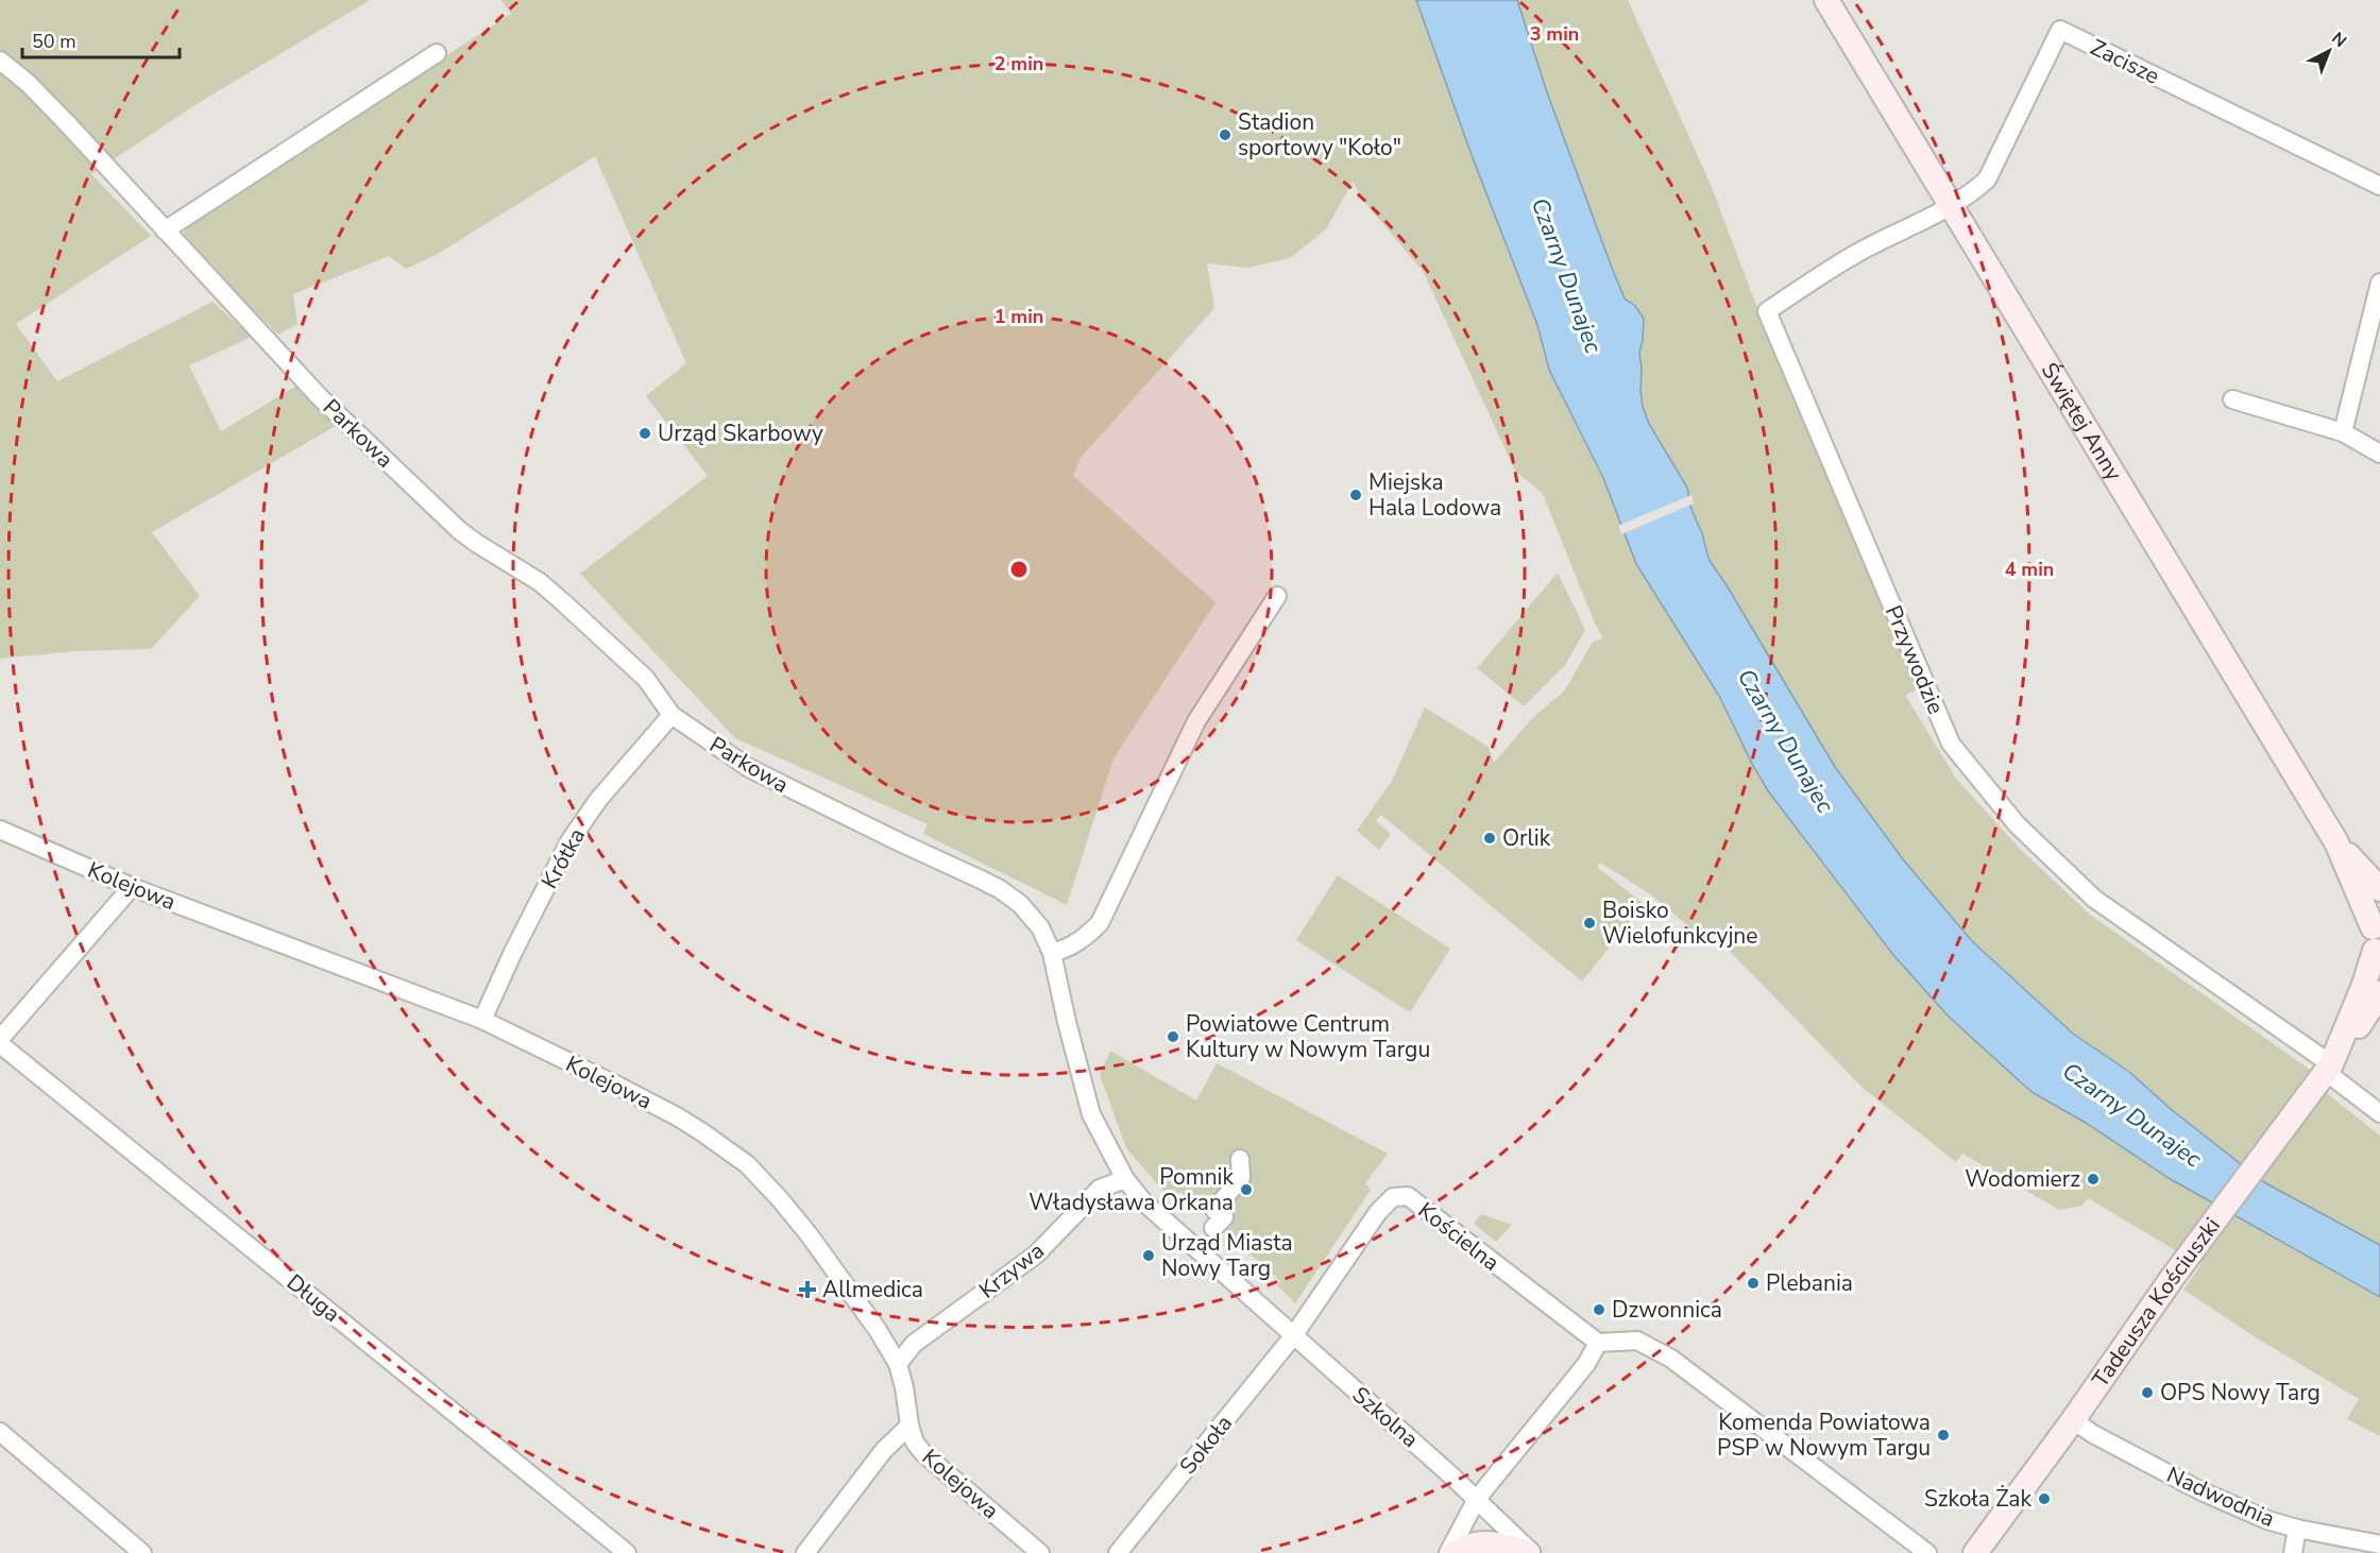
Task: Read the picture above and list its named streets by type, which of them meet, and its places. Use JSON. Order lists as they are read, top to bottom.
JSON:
{
  "streets": {
    "street": [
      "Zacisze",
      "Świętej Anny",
      "Parkowa",
      "Przywodzie",
      "Krótka",
      "Kolejowa",
      "Kościelna",
      "Krzywa",
      "Długa",
      "Tadeusza Kościuszki",
      "Szkolna",
      "Sokoła",
      "Nadwodnia"
    ]
  },
  "crossings": [
    ["Zacisze", "Świętej Anny"],
    ["Zacisze", "Przywodzie"],
    ["Świętej Anny", "Przywodzie"],
    ["Świętej Anny", "Tadeusza Kościuszki"],
    ["Parkowa", "Krótka"],
    ["Parkowa", "Krzywa"],
    ["Parkowa", "Szkolna"],
    ["Przywodzie", "Tadeusza Kościuszki"],
    ["Krótka", "Kolejowa"],
    ["Kolejowa", "Krzywa"],
    ["Kościelna", "Szkolna"],
    ["Kościelna", "Sokoła"],
    ["Krzywa", "Szkolna"],
    ["Tadeusza Kościuszki", "Nadwodnia"],
    ["Szkolna", "Sokoła"]
  ],
  "water": ["Czarny Dunajec"],
  "places": {
    "other": [
      "Stadion sportowy \"Koło\"",
      "Urząd Skarbowy",
      "Miejska Hala Lodowa",
      "Orlik",
      "Boisko Wielofunkcyjne",
      "Powiatowe Centrum Kultury w Nowym Targu",
      "Wodomierz",
      "Pomnik Władysława Orkana",
      "Urząd Miasta Nowy Targ",
      "Plebania",
      "Dzwonnica",
      "OPS Nowy Targ",
      "Komenda Powiatowa PSP w Nowym Targu",
      "Szkoła Żak"
    ],
    "health": ["Allmedica"]
  },
  "scale_bar": "50 m",
  "north": "top right",
  "rings": [
    "3 min",
    "2 min",
    "1 min",
    "4 min"
  ]
}
